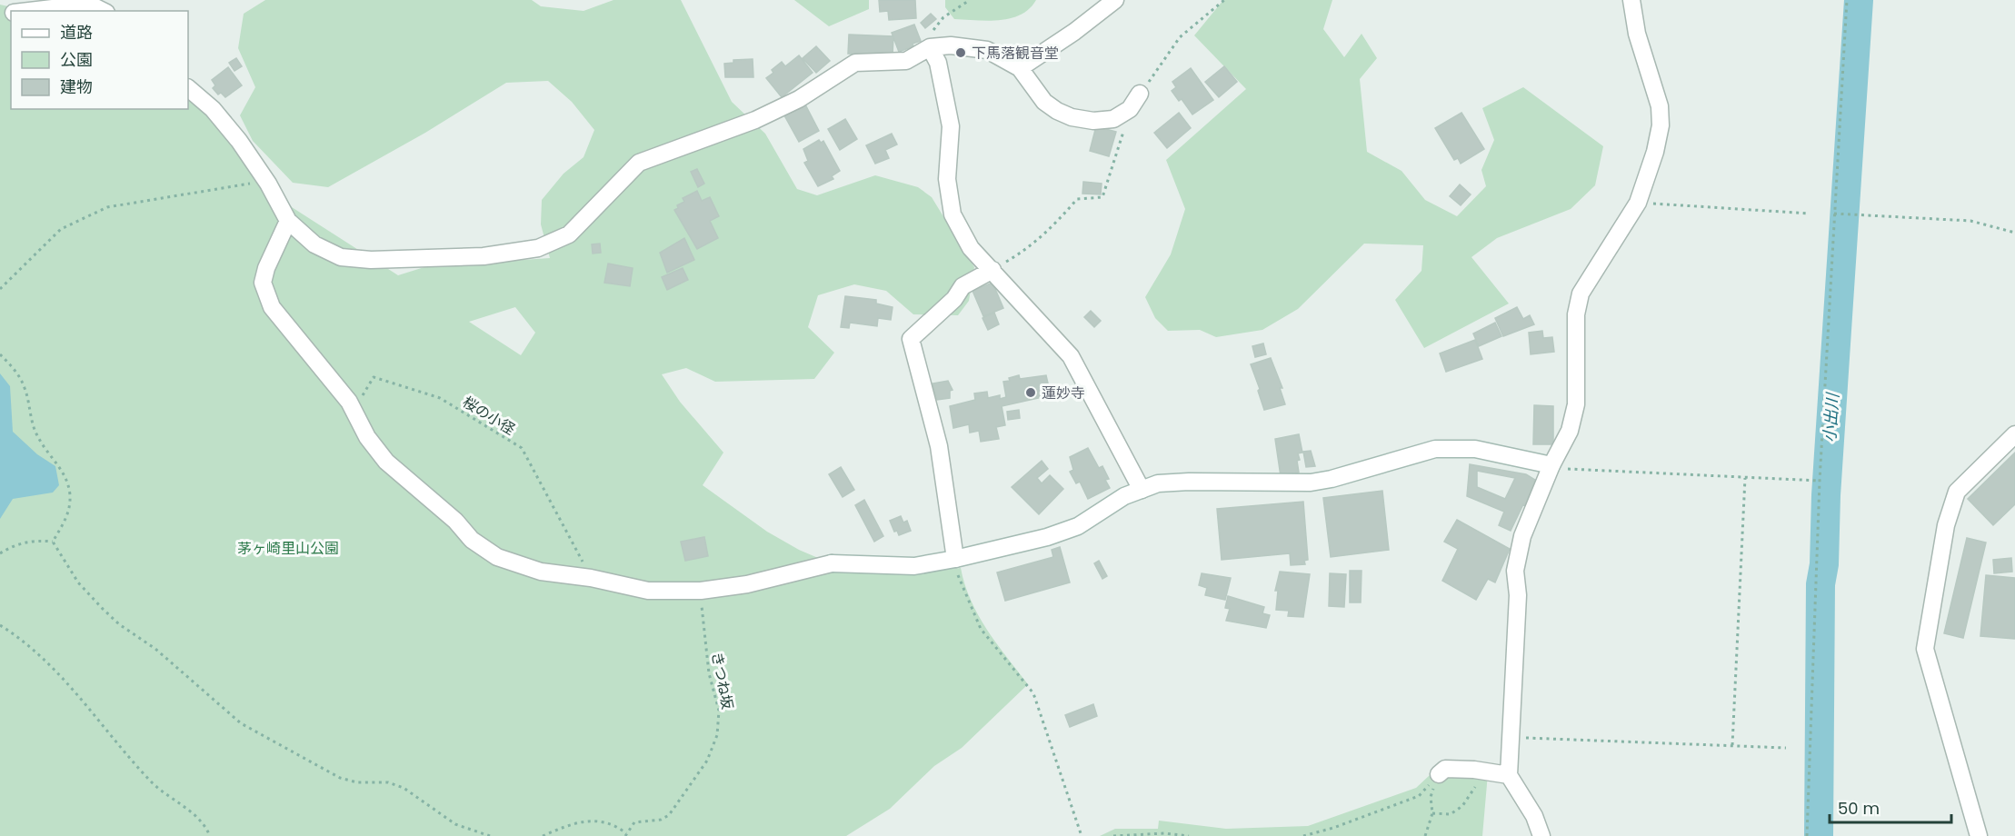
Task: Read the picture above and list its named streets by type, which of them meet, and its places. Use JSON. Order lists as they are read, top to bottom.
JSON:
{
  "streets": {
    "path": ["桜の小径", "きつね坂"]
  },
  "water": ["小出川"],
  "parks": ["茅ヶ崎里山公園"],
  "places": ["下馬落観音堂", "蓮妙寺"],
  "legend": ["道路", "公園", "建物"],
  "scale_bar": "50 m"
}
